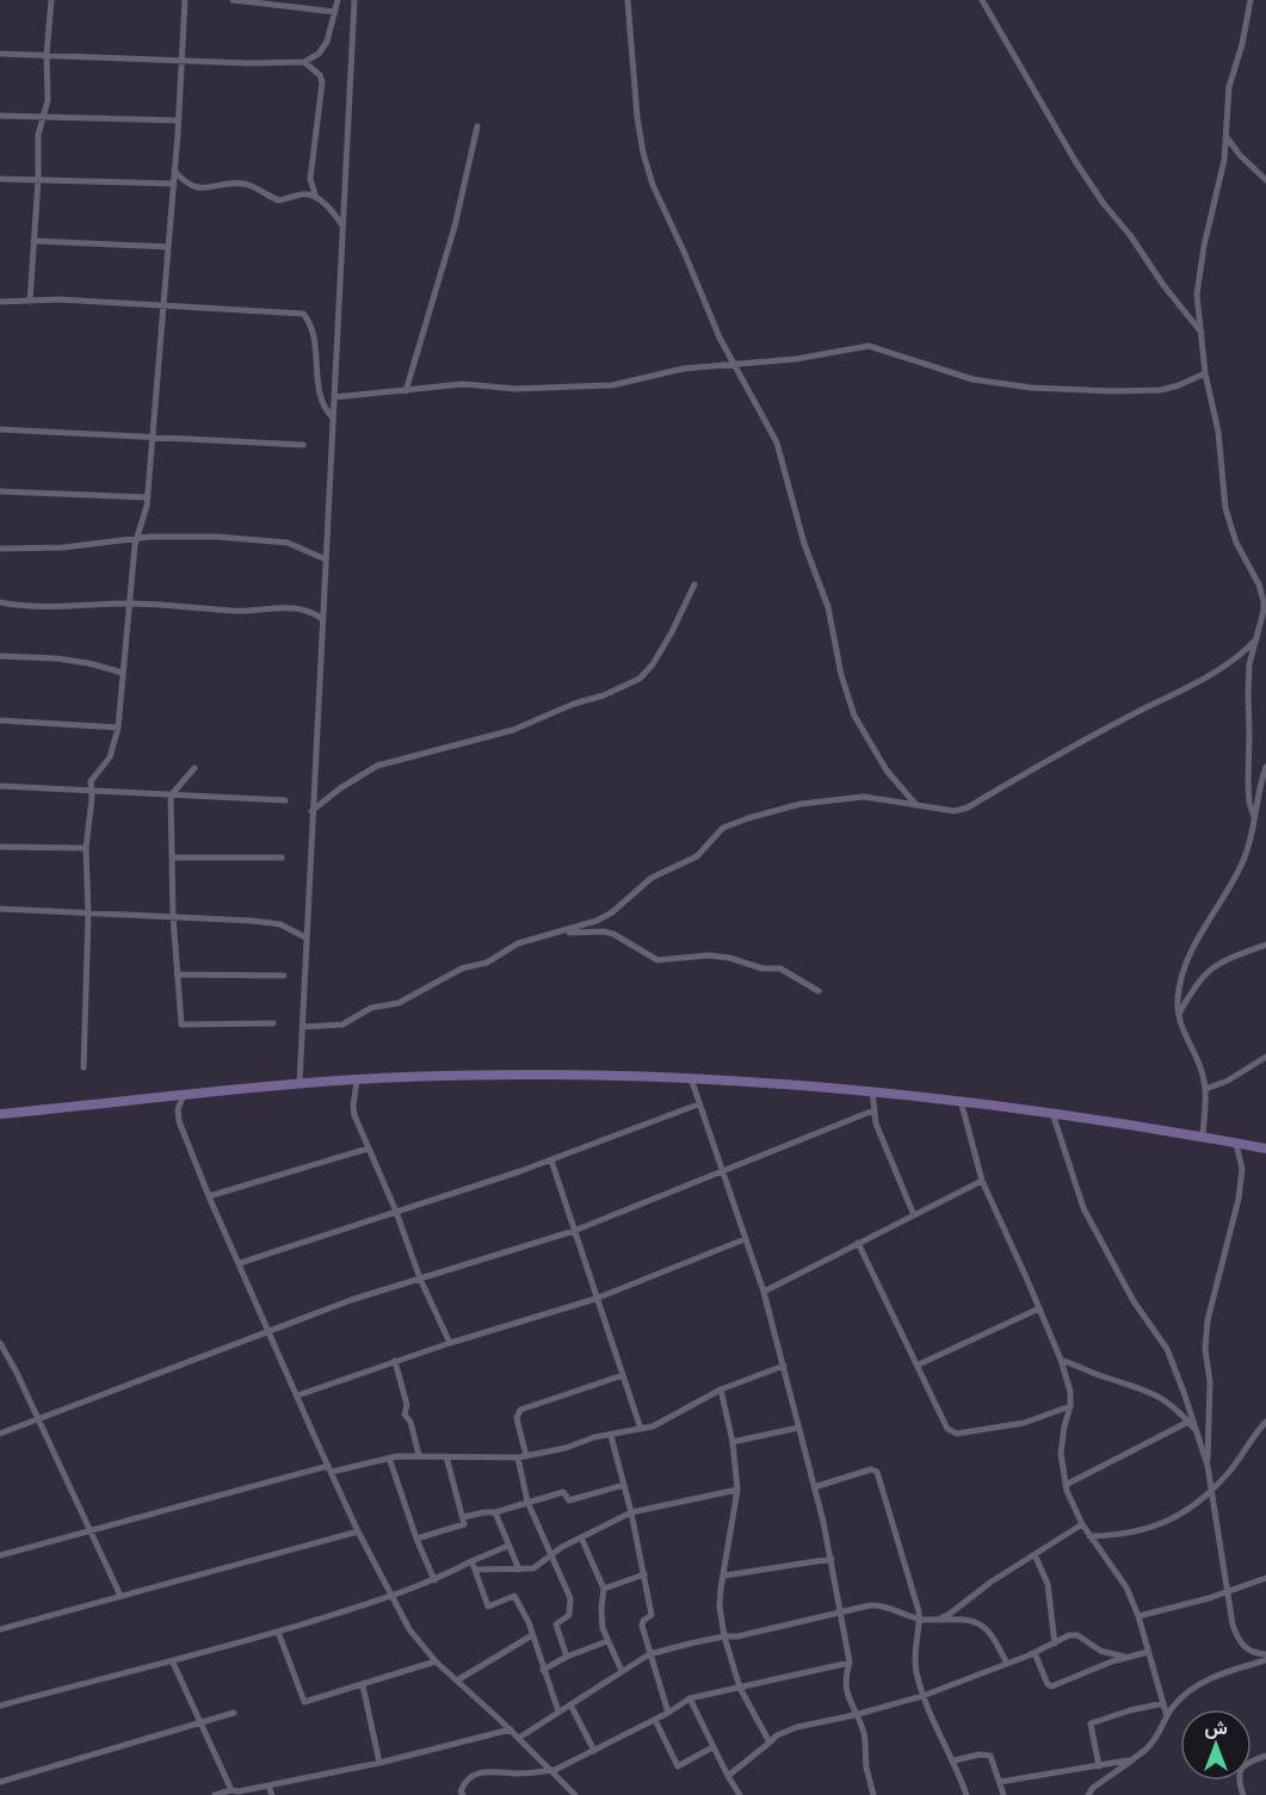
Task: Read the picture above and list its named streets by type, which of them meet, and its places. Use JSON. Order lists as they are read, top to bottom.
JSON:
{
  "north": "top"
}
